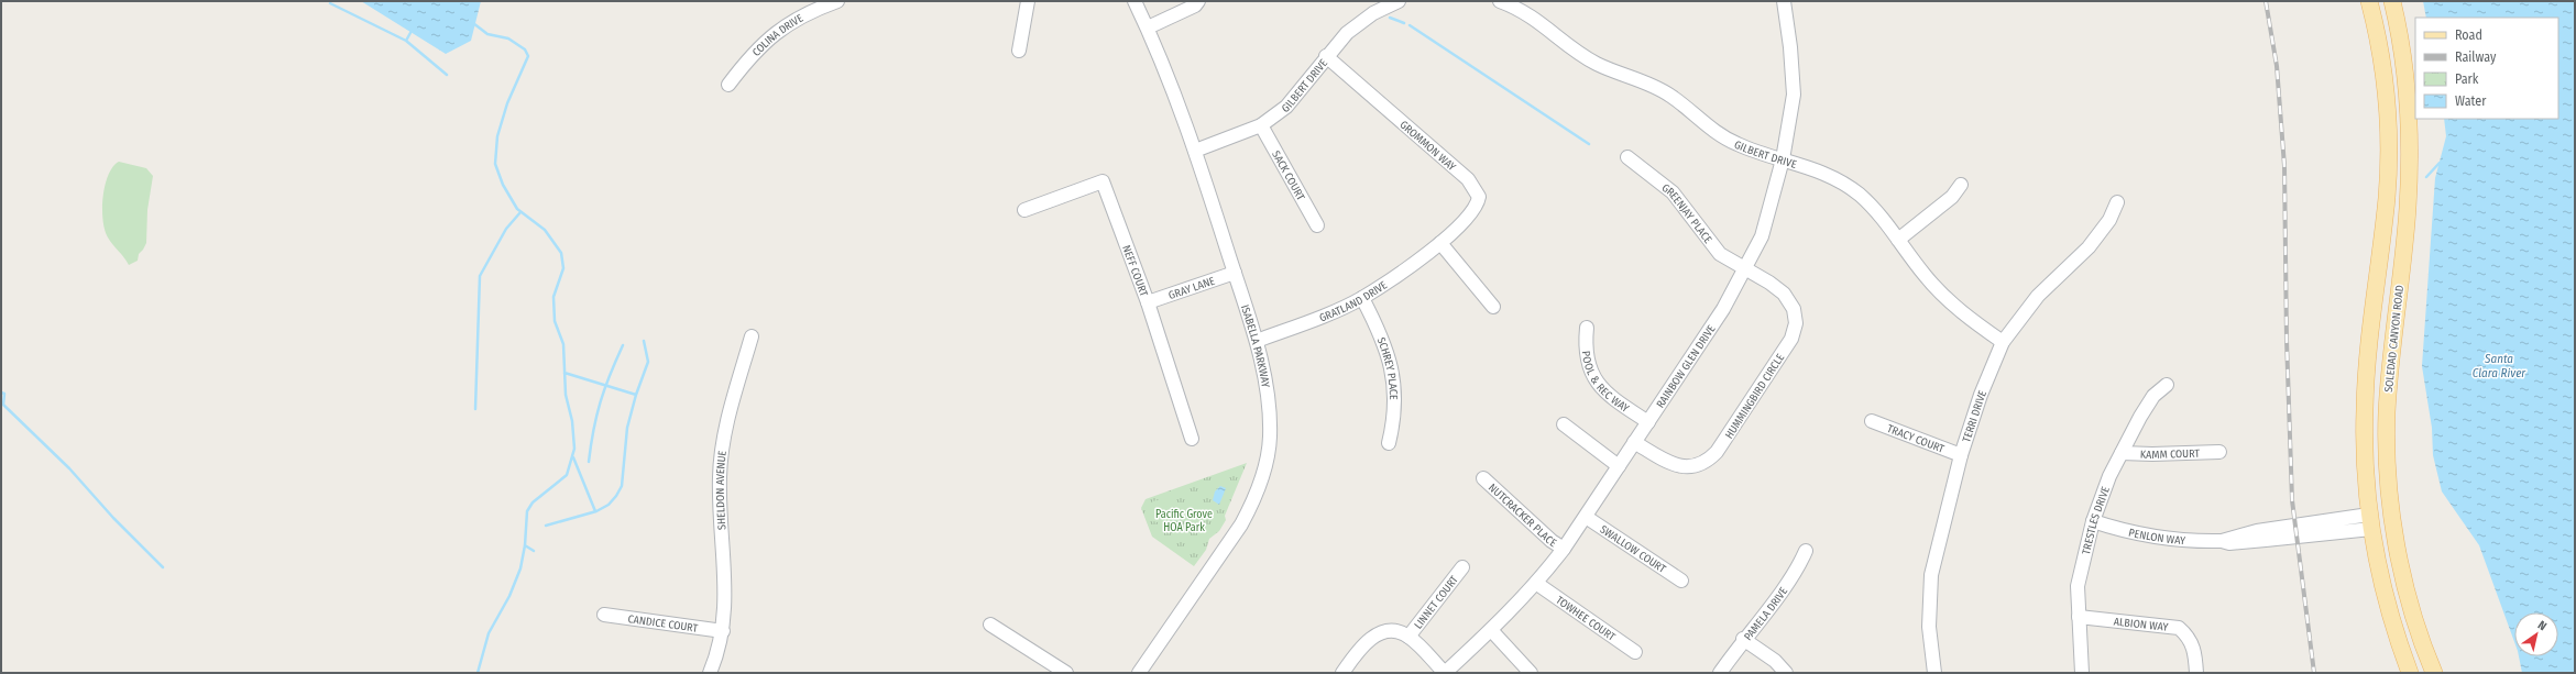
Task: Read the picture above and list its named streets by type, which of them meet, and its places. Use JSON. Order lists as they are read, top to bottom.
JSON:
{
  "streets": {
    "main road": ["SOLEDAD CANYON ROAD"],
    "street": [
      "COLINA DRIVE",
      "GILBERT DRIVE",
      "GROMMON WAY",
      "SACK COURT",
      "GREENJAY PLACE",
      "NEFF COURT",
      "GRAY LANE",
      "GRATLAND DRIVE",
      "ISABELLA PARKWAY",
      "RAINBOW GLEN DRIVE",
      "SCHREY PLACE",
      "POOL & REC WAY",
      "HUMMINGBIRD CIRCLE",
      "TERRI DRIVE",
      "TRACY COURT",
      "KAMM COURT",
      "SHELDON AVENUE",
      "NUTCRACKER PLACE",
      "TRESTLES DRIVE",
      "PENLON WAY",
      "SWALLOW COURT",
      "LINNET COURT",
      "PAMELA DRIVE",
      "TOWHEE COURT",
      "CANDICE COURT",
      "ALBION WAY"
    ]
  },
  "crossings": [
    ["GILBERT DRIVE", "GROMMON WAY"],
    ["GILBERT DRIVE", "SACK COURT"],
    ["GILBERT DRIVE", "ISABELLA PARKWAY"],
    ["GILBERT DRIVE", "RAINBOW GLEN DRIVE"],
    ["GILBERT DRIVE", "TERRI DRIVE"],
    ["GROMMON WAY", "GRATLAND DRIVE"],
    ["GREENJAY PLACE", "RAINBOW GLEN DRIVE"],
    ["GREENJAY PLACE", "HUMMINGBIRD CIRCLE"],
    ["NEFF COURT", "GRAY LANE"],
    ["GRAY LANE", "ISABELLA PARKWAY"],
    ["GRATLAND DRIVE", "ISABELLA PARKWAY"],
    ["GRATLAND DRIVE", "SCHREY PLACE"],
    ["SOLEDAD CANYON ROAD", "PENLON WAY"],
    ["RAINBOW GLEN DRIVE", "POOL & REC WAY"],
    ["RAINBOW GLEN DRIVE", "HUMMINGBIRD CIRCLE"],
    ["RAINBOW GLEN DRIVE", "NUTCRACKER PLACE"],
    ["RAINBOW GLEN DRIVE", "SWALLOW COURT"],
    ["RAINBOW GLEN DRIVE", "TOWHEE COURT"],
    ["TERRI DRIVE", "TRACY COURT"],
    ["KAMM COURT", "TRESTLES DRIVE"],
    ["SHELDON AVENUE", "CANDICE COURT"],
    ["TRESTLES DRIVE", "PENLON WAY"],
    ["TRESTLES DRIVE", "ALBION WAY"]
  ],
  "water": ["Santa Clara River"],
  "parks": ["Pacific Grove HOA Park"],
  "legend": [
    "Road",
    "Railway",
    "Park",
    "Water"
  ],
  "north": "top right"
}
